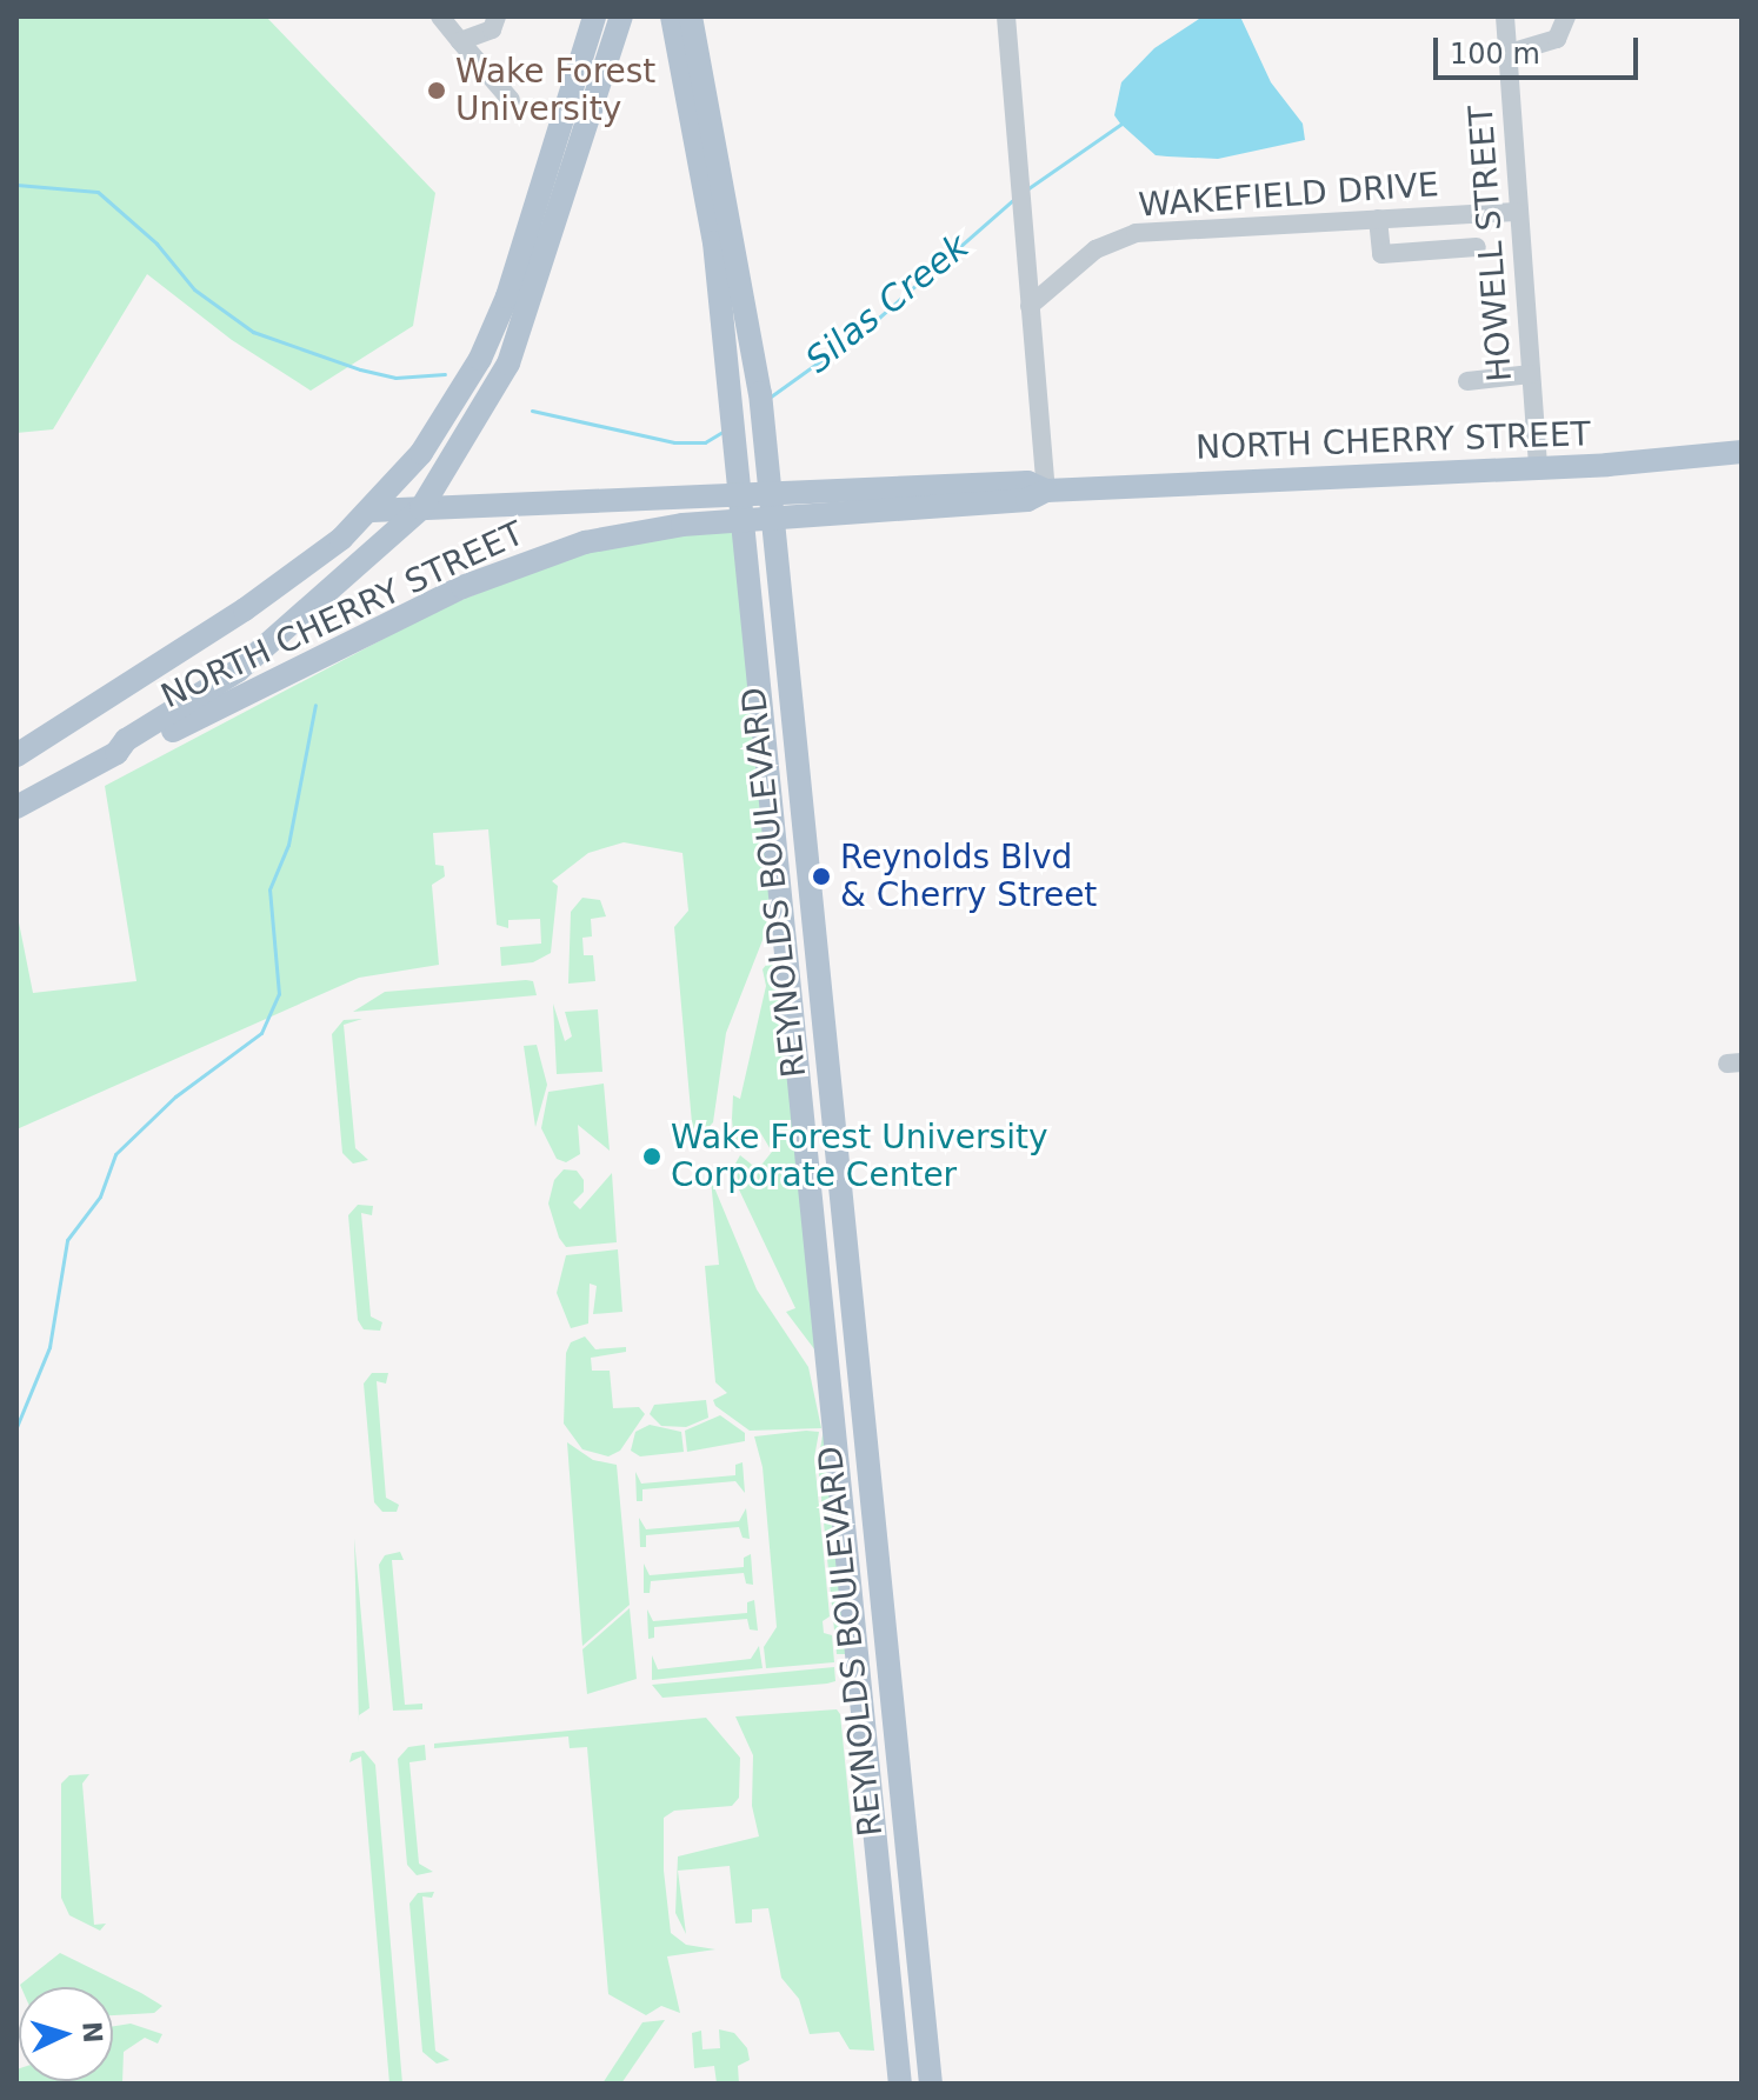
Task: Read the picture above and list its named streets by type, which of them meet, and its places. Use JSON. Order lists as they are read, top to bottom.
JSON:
{
  "streets": {
    "main road": ["NORTH CHERRY STREET", "REYNOLDS BOULEVARD"],
    "street": ["WAKEFIELD DRIVE", "HOWELL STREET"]
  },
  "crossings": [
    ["WAKEFIELD DRIVE", "HOWELL STREET"],
    ["HOWELL STREET", "NORTH CHERRY STREET"],
    ["NORTH CHERRY STREET", "REYNOLDS BOULEVARD"]
  ],
  "water": ["Silas Creek"],
  "places": ["Wake Forest University", "Reynolds Blvd & Cherry Street", "Wake Forest University Corporate Center"],
  "scale_bar": "100 m",
  "north": "right"
}
